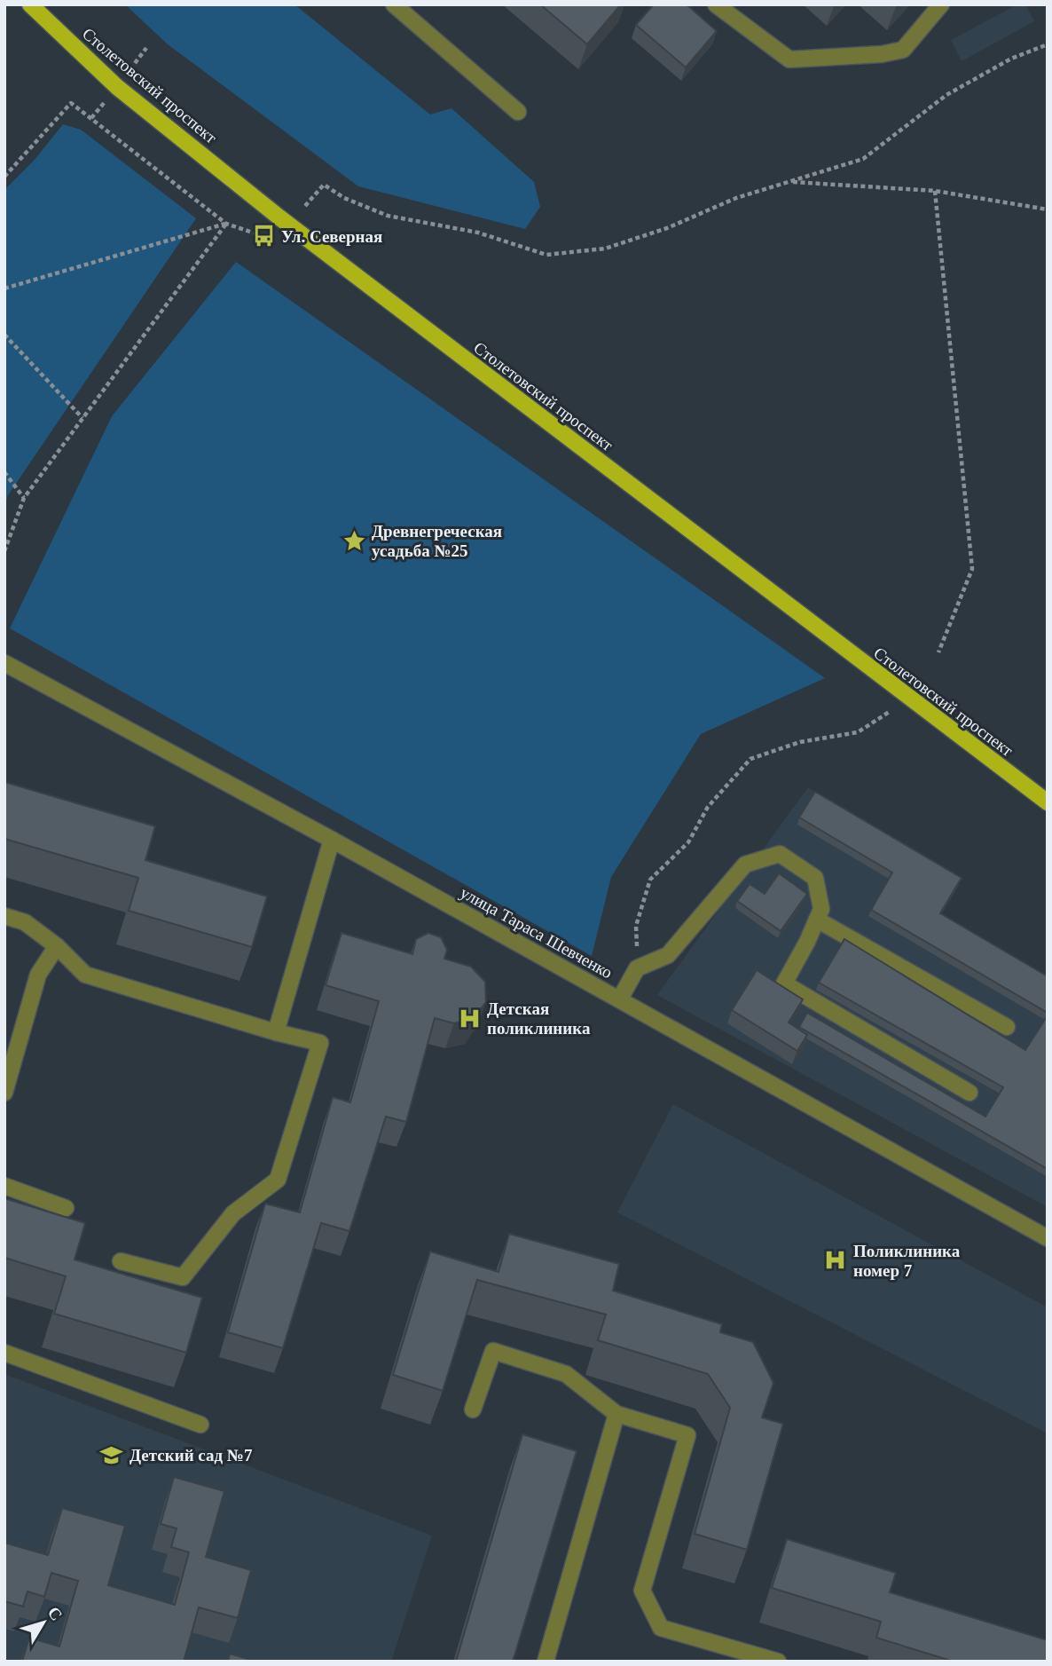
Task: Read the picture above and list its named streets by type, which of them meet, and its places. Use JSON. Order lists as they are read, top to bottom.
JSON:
{
  "streets": {
    "main road": ["Столетовский проспект"],
    "street": ["улица Тараса Шевченко"]
  },
  "places": {
    "bus stop": ["Ул. Северная"],
    "place": ["Древнегреческая усадьба №25"],
    "hospital": ["Детская поликлиника", "Поликлиника номер 7"],
    "school or university": ["Детский сад №7"]
  },
  "north": "top right"
}
